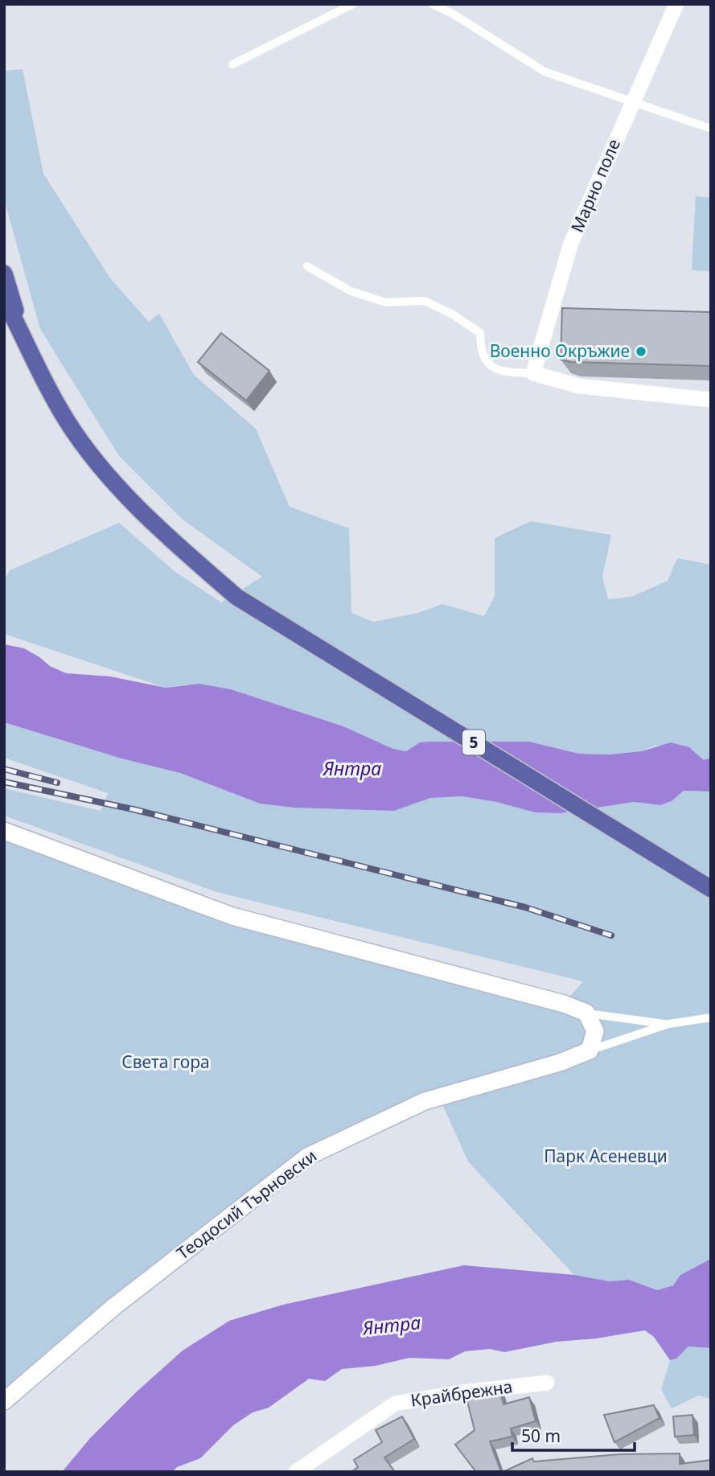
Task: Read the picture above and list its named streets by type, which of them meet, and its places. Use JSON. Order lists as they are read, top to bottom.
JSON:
{
  "streets": {
    "main road": ["5"],
    "street": ["Марно поле", "Теодосий Търновски", "Крайбрежна"]
  },
  "water": ["Янтра"],
  "parks": ["Света гора", "Парк Асеневци"],
  "places": ["Военно Окръжие"],
  "scale_bar": "50 m"
}
